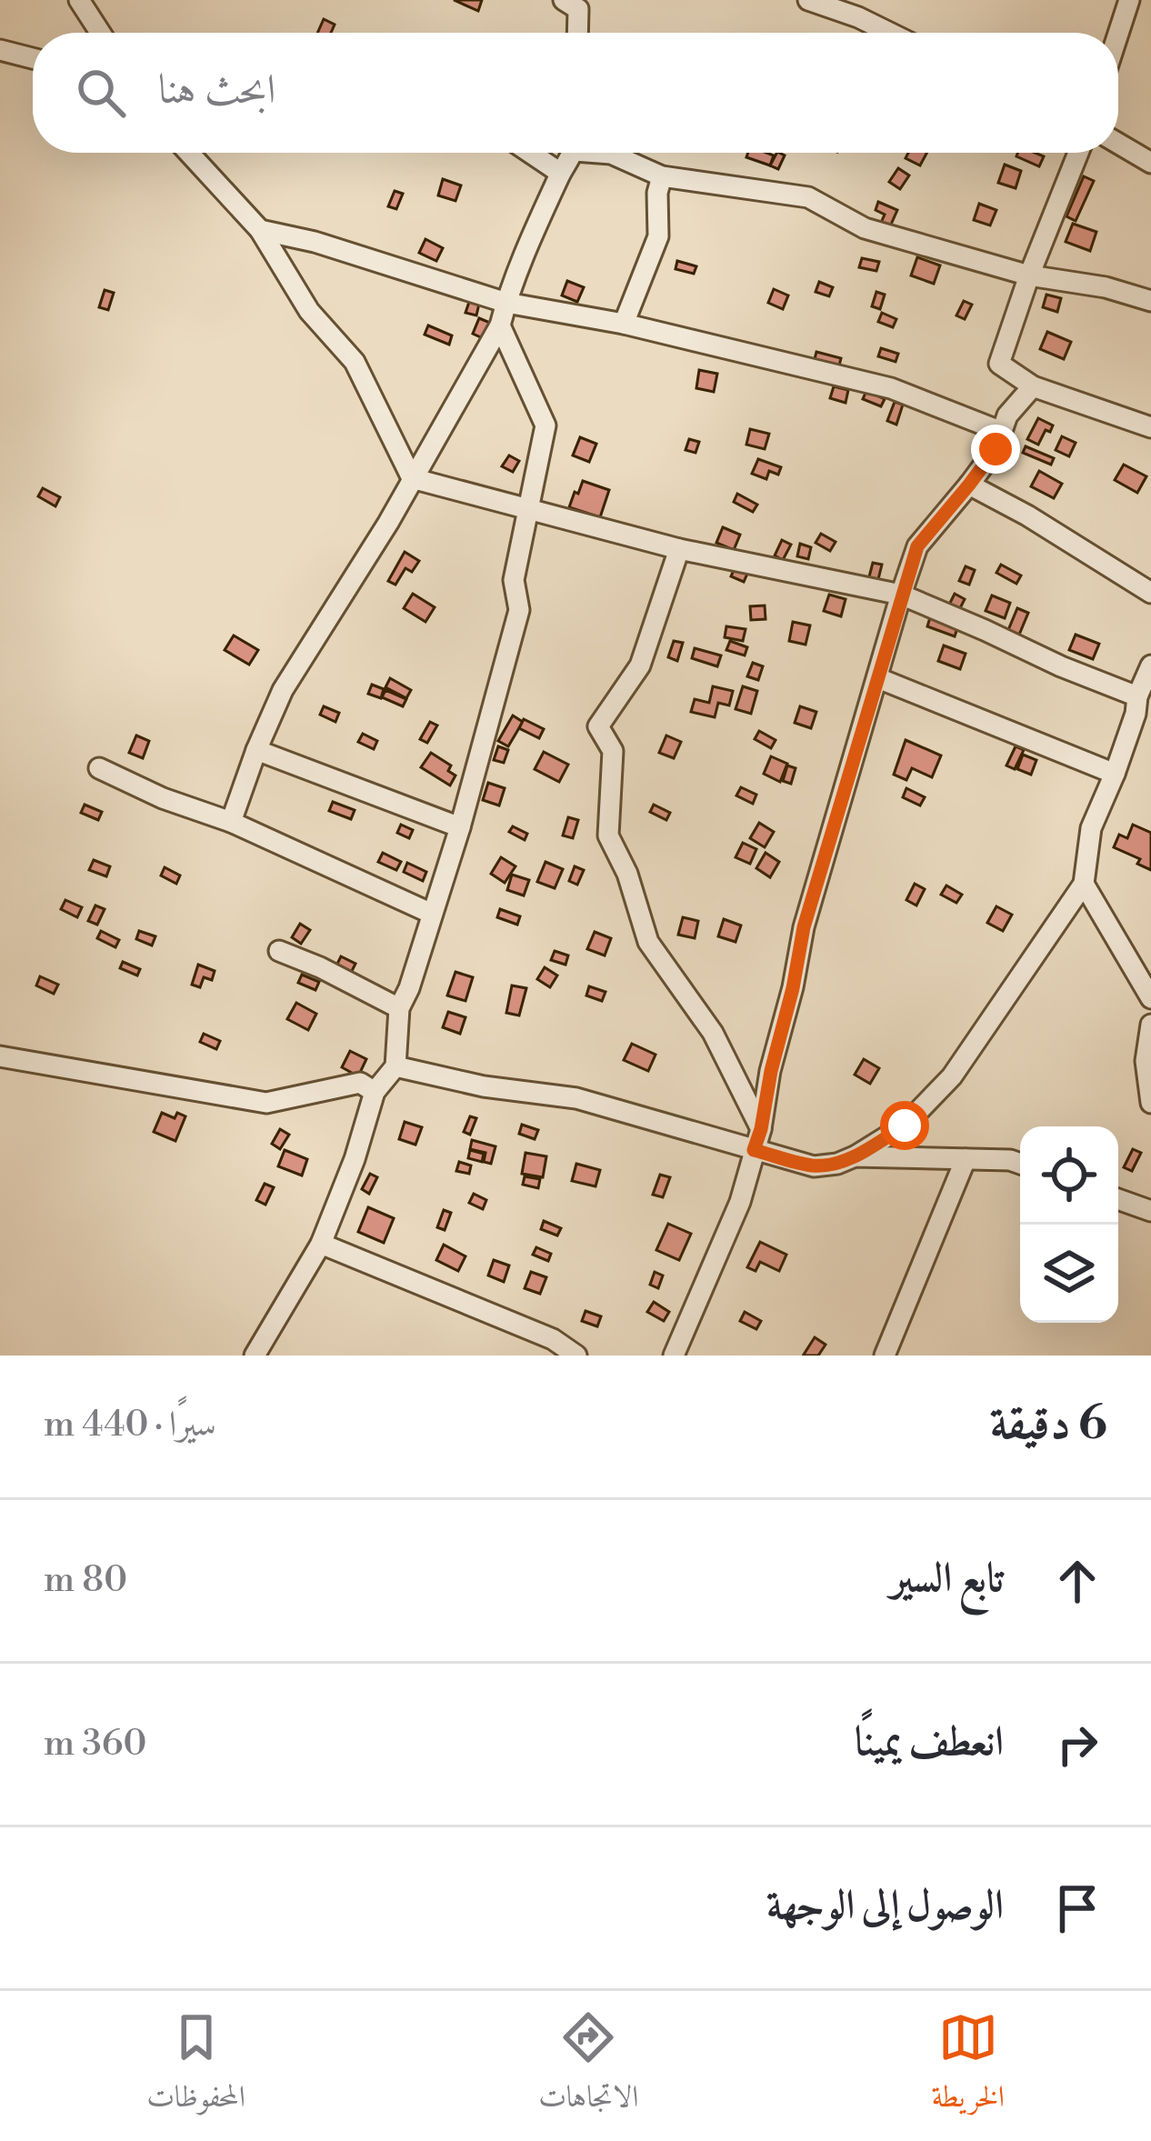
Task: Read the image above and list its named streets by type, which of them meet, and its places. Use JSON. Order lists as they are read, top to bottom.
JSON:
{
  "page": {
    "search": "ابحث هنا",
    "heading": ["6 دقيقة", "سيرًا · 440 m"],
    "list": [
      ["تابع السير", "80 m"],
      ["انعطف يمينًا", "360 m"],
      "الوصول إلى الوجهة"
    ],
    "nav": ["الخريطة", "الاتجاهات", "المحفوظات"]
  }
}
